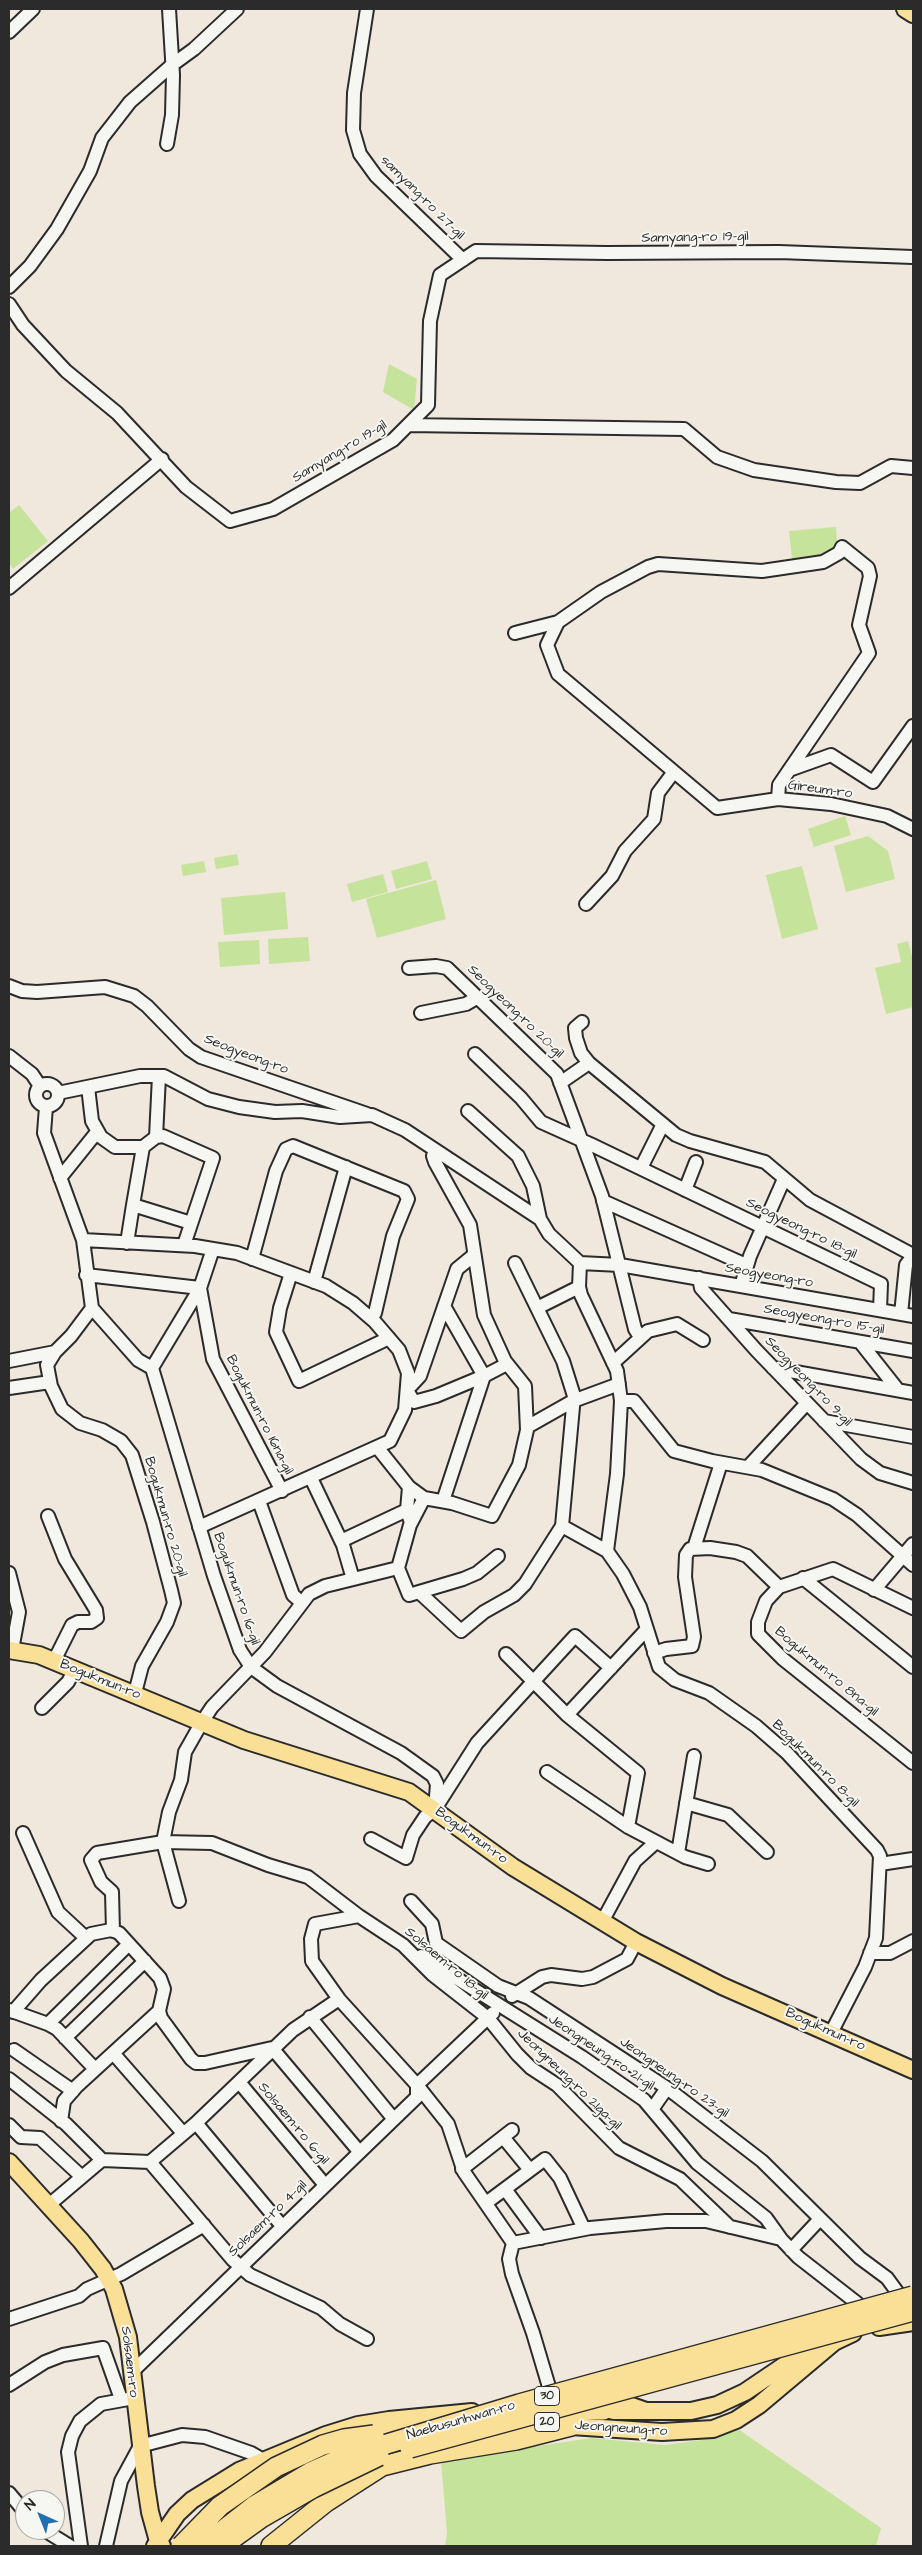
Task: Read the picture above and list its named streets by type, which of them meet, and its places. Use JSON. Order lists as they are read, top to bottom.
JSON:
{
  "streets": {
    "highway": ["30", "Naebusunhwan-ro"],
    "main road": [
      "Bogukmun-ro",
      "Solsaem-ro",
      "20",
      "Jeongneung-ro"
    ],
    "street": [
      "samyang-ro 27-gil",
      "Samyang-ro 19-gil",
      "Gireum-ro",
      "Seogyeong-ro 20-gil",
      "Seogyeong-ro",
      "Seogyeong-ro 18-gil",
      "Seogyeong-ro 15-gil",
      "Seogyeong-ro 9-gil",
      "Bogukmun-ro 16na-gil",
      "Bogukmun-ro 20-gil",
      "Bogukmun-ro 16-gil",
      "Bogukmun-ro 8na-gil",
      "Bogukmun-ro 8-gil",
      "Solsaem-ro 18-gil",
      "Jeongneung-ro 21-gil",
      "Jeongneung-ro 23-gil",
      "Jeongneung-ro 21ga-gil",
      "Solsaem-ro 6-gil",
      "Solsaem-ro 4-gil"
    ]
  },
  "crossings": [
    ["samyang-ro 27-gil", "Samyang-ro 19-gil"],
    ["Seogyeong-ro 20-gil", "Seogyeong-ro"],
    ["Seogyeong-ro 20-gil", "Seogyeong-ro 18-gil"],
    ["Seogyeong-ro", "Seogyeong-ro 18-gil"],
    ["Seogyeong-ro", "Seogyeong-ro 9-gil"],
    ["Seogyeong-ro 15-gil", "Seogyeong-ro 9-gil"],
    ["Bogukmun-ro 20-gil", "Bogukmun-ro"],
    ["Bogukmun-ro 16-gil", "Bogukmun-ro"],
    ["Bogukmun-ro", "Bogukmun-ro 8-gil"],
    ["Solsaem-ro 18-gil", "Jeongneung-ro 21-gil"],
    ["Solsaem-ro 18-gil", "Jeongneung-ro 21ga-gil"],
    ["Jeongneung-ro 21-gil", "Jeongneung-ro"],
    ["Jeongneung-ro 23-gil", "Naebusunhwan-ro"],
    ["Solsaem-ro 6-gil", "Solsaem-ro 4-gil"],
    ["Solsaem-ro 4-gil", "Solsaem-ro"],
    ["Solsaem-ro", "Jeongneung-ro"]
  ],
  "north": "top left"
}
